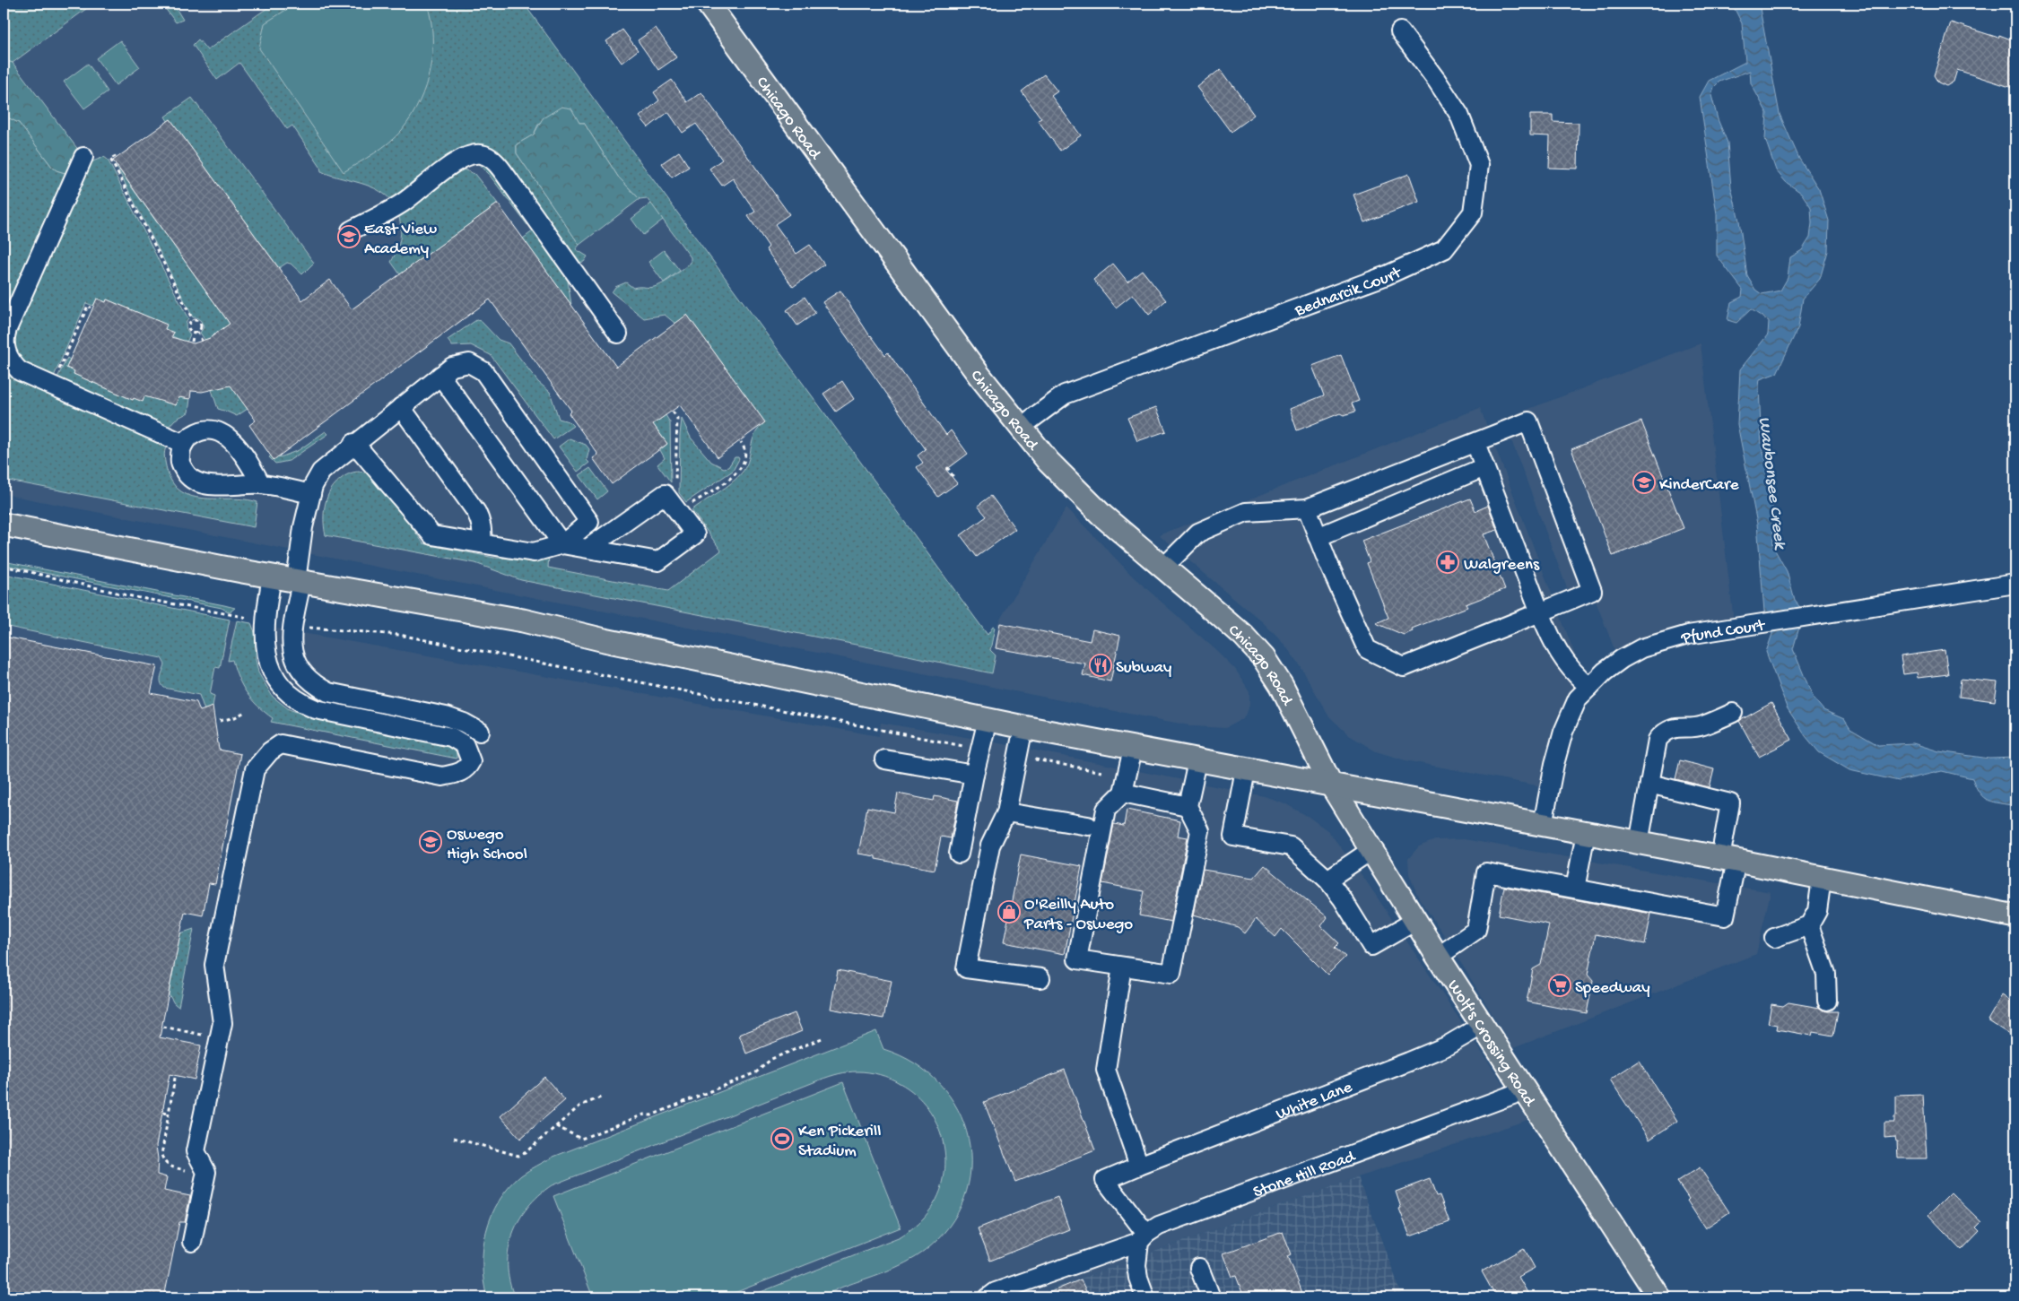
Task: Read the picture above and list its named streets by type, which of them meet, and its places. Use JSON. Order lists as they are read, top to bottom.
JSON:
{
  "streets": {
    "main road": ["Chicago Road", "Wolf's Crossing Road"],
    "street": [
      "Bednarcik Court",
      "Pfund Court",
      "White Lane",
      "Stone Hill Road"
    ]
  },
  "crossings": [
    ["Chicago Road", "Bednarcik Court"],
    ["Chicago Road", "Wolf's Crossing Road"],
    ["Wolf's Crossing Road", "White Lane"],
    ["Wolf's Crossing Road", "Stone Hill Road"],
    ["White Lane", "Stone Hill Road"]
  ],
  "water": ["Waubonsee Creek"],
  "places": {
    "school or university": ["East View Academy", "KinderCare", "Oswego High School"],
    "pharmacy": ["Walgreens"],
    "restaurant": ["Subway"],
    "shop": ["O'Reilly Auto Parts - Oswego"],
    "supermarket": ["Speedway"],
    "sports": ["Ken Pickerill Stadium"]
  }
}
